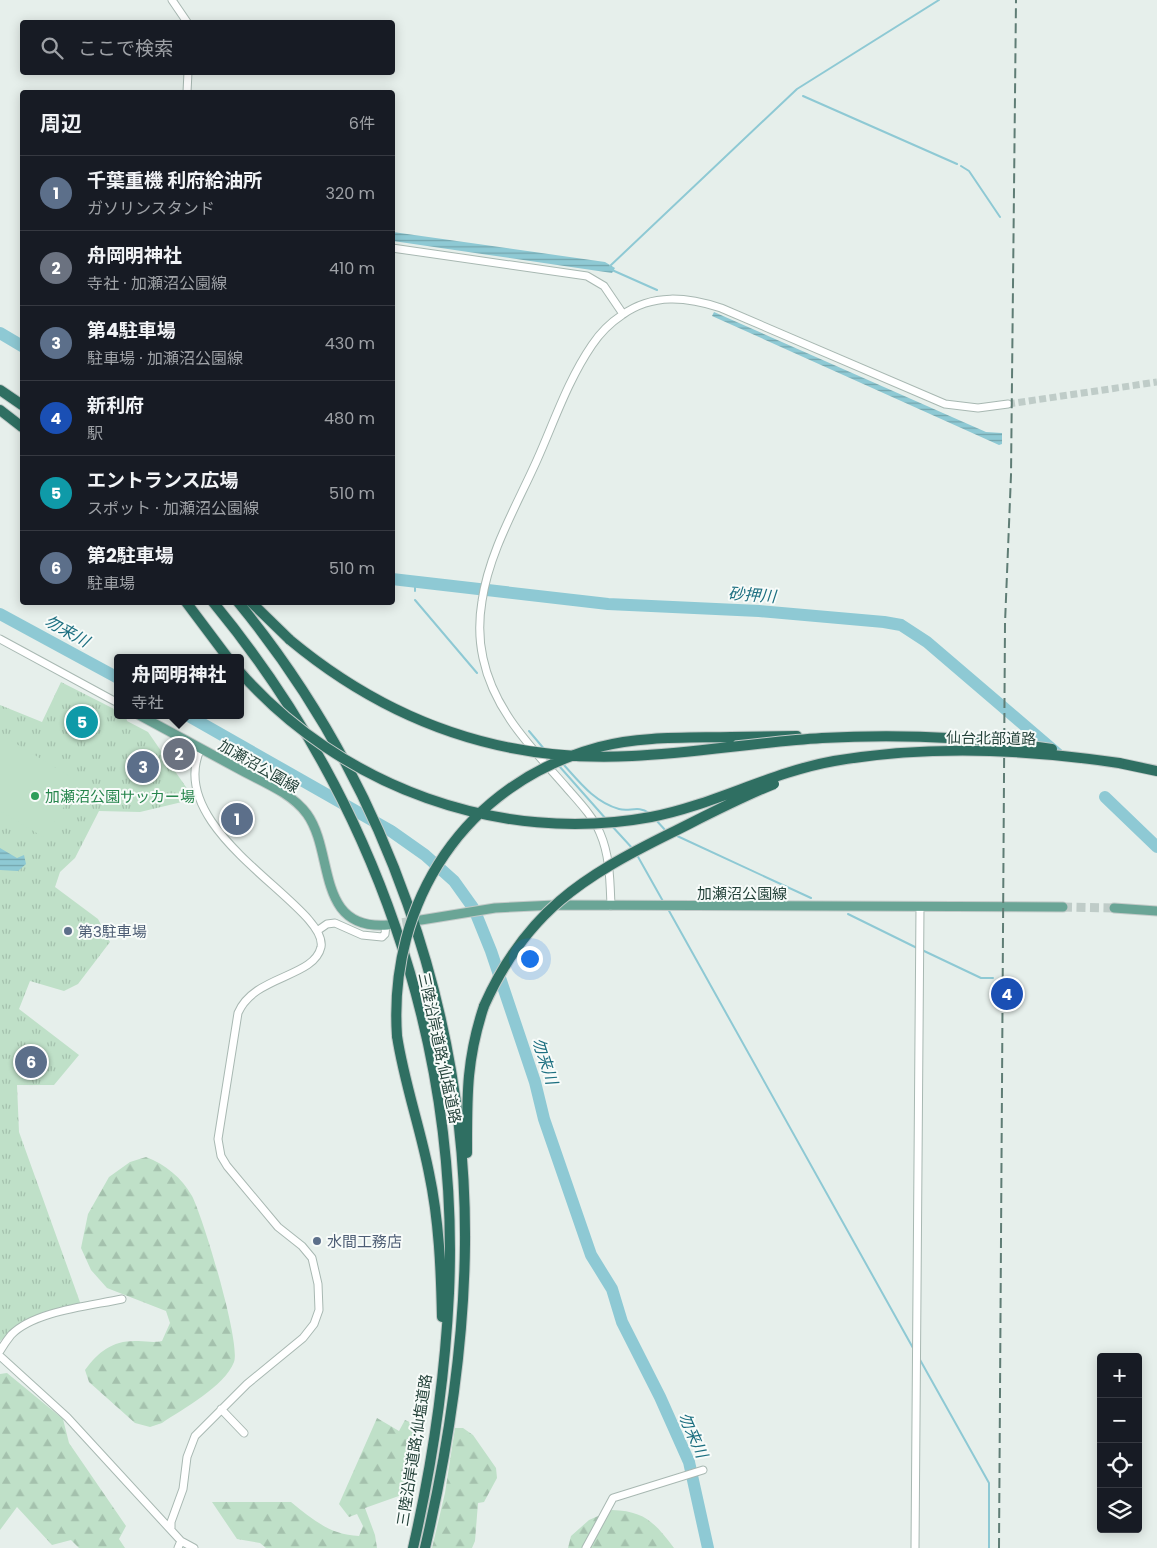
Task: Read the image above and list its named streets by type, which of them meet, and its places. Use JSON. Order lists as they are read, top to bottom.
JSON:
{
  "streets": {
    "highway": ["仙台北部道路", "三陸沿岸道路;仙塩道路"],
    "main road": ["加瀬沼公園線"]
  },
  "crossings": [
    ["加瀬沼公園線", "三陸沿岸道路;仙塩道路"]
  ],
  "water": ["砂押川", "勿来川"],
  "places": ["加瀬沼公園サッカー場", "第3駐車場", "水間工務店"],
  "page": {
    "search": "ここで検索",
    "heading": ["周辺", "6件"],
    "list": [
      {
        "mark": "1",
        "name": "千葉重機 利府給油所",
        "note": "ガソリンスタンド",
        "value": "320 m"
      },
      {
        "mark": "2",
        "name": "舟岡明神社",
        "note": "寺社 · 加瀬沼公園線",
        "value": "410 m"
      },
      {
        "mark": "3",
        "name": "第4駐車場",
        "note": "駐車場 · 加瀬沼公園線",
        "value": "430 m"
      },
      {
        "mark": "4",
        "name": "新利府",
        "note": "駅",
        "value": "480 m"
      },
      {
        "mark": "5",
        "name": "エントランス広場",
        "note": "スポット · 加瀬沼公園線",
        "value": "510 m"
      },
      {
        "mark": "6",
        "name": "第2駐車場",
        "note": "駐車場",
        "value": "510 m"
      }
    ],
    "popup": ["舟岡明神社", "寺社"],
    "pins": [
      "5",
      "2",
      "3",
      "1",
      "4",
      "6"
    ],
    "map_buttons": ["+", "−"]
  }
}
